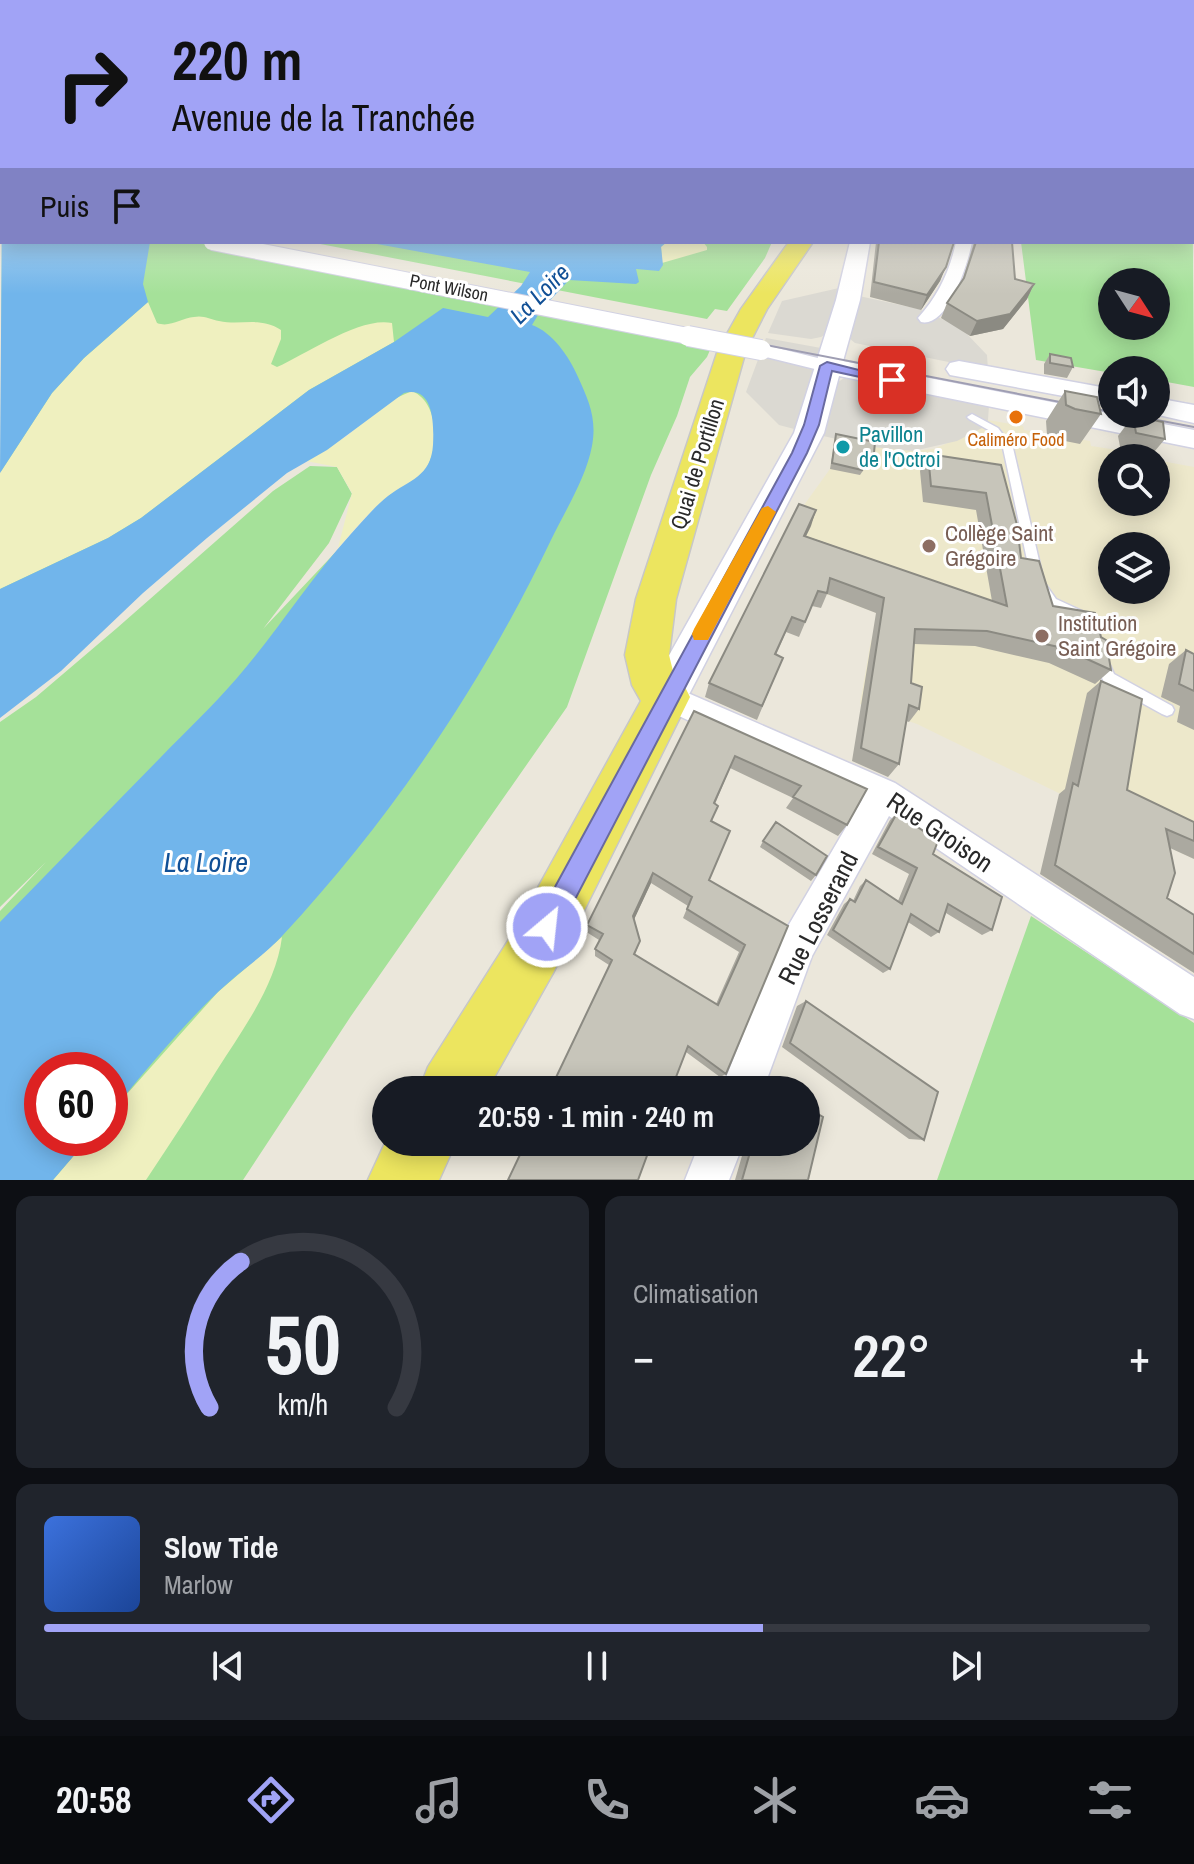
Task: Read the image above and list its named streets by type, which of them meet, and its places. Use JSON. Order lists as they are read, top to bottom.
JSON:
{
  "streets": {
    "main road": ["Quai de Portillon"],
    "street": ["Pont Wilson", "Rue Groison", "Rue Losserand"]
  },
  "crossings": [
    ["Quai de Portillon", "Rue Groison"],
    ["Rue Groison", "Rue Losserand"]
  ],
  "water": ["La Loire"],
  "places": [
    "Caliméro Food",
    "Pavillon de l'Octroi",
    "Collège Saint Grégoire",
    "Institution Saint Grégoire"
  ],
  "north": "bottom right",
  "page": {
    "turn": ["220 m", "Avenue de la Tranchée"],
    "then": "Puis",
    "limit": "60",
    "trip": "20:59 · 1 min · 240 m",
    "tile": "Climatisation",
    "heat": ["−", "22°", "+"],
    "song": ["Slow Tide", "Marlow"],
    "tabs": "20:58",
    "gauge": ["50", "km/h"]
  }
}
